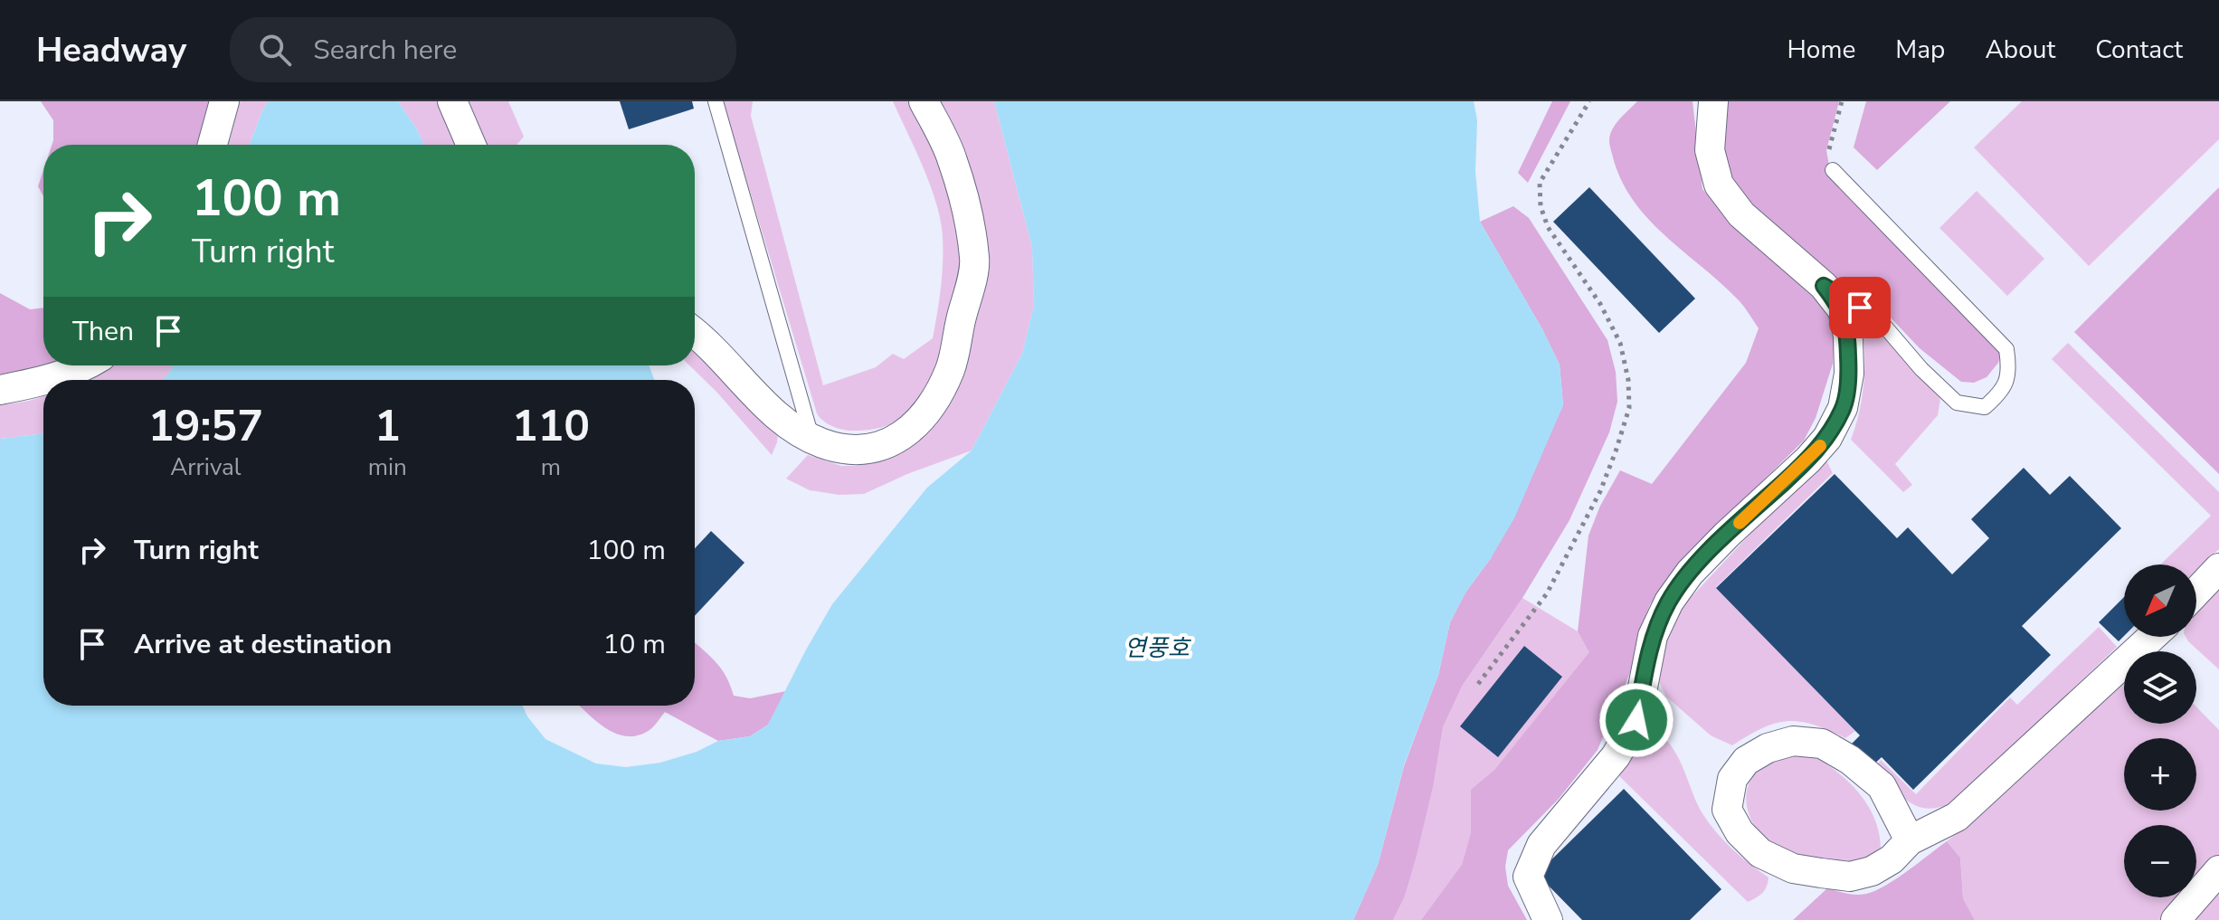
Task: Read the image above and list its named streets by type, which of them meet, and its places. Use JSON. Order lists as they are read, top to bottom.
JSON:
{
  "water": ["연풍호"],
  "north": "bottom left",
  "page": {
    "header": "Headway",
    "search": "Search here",
    "nav": [
      "Home",
      "Map",
      "About",
      "Contact"
    ],
    "turn": ["100 m", "Turn right"],
    "then": "Then",
    "eta": [
      "19:57",
      "Arrival",
      "1",
      "min",
      "110",
      "m"
    ],
    "list": [
      {
        "name": "Turn right",
        "value": "100 m"
      },
      {
        "name": "Arrive at destination",
        "value": "10 m"
      }
    ],
    "map_buttons": ["+", "−"]
  }
}
